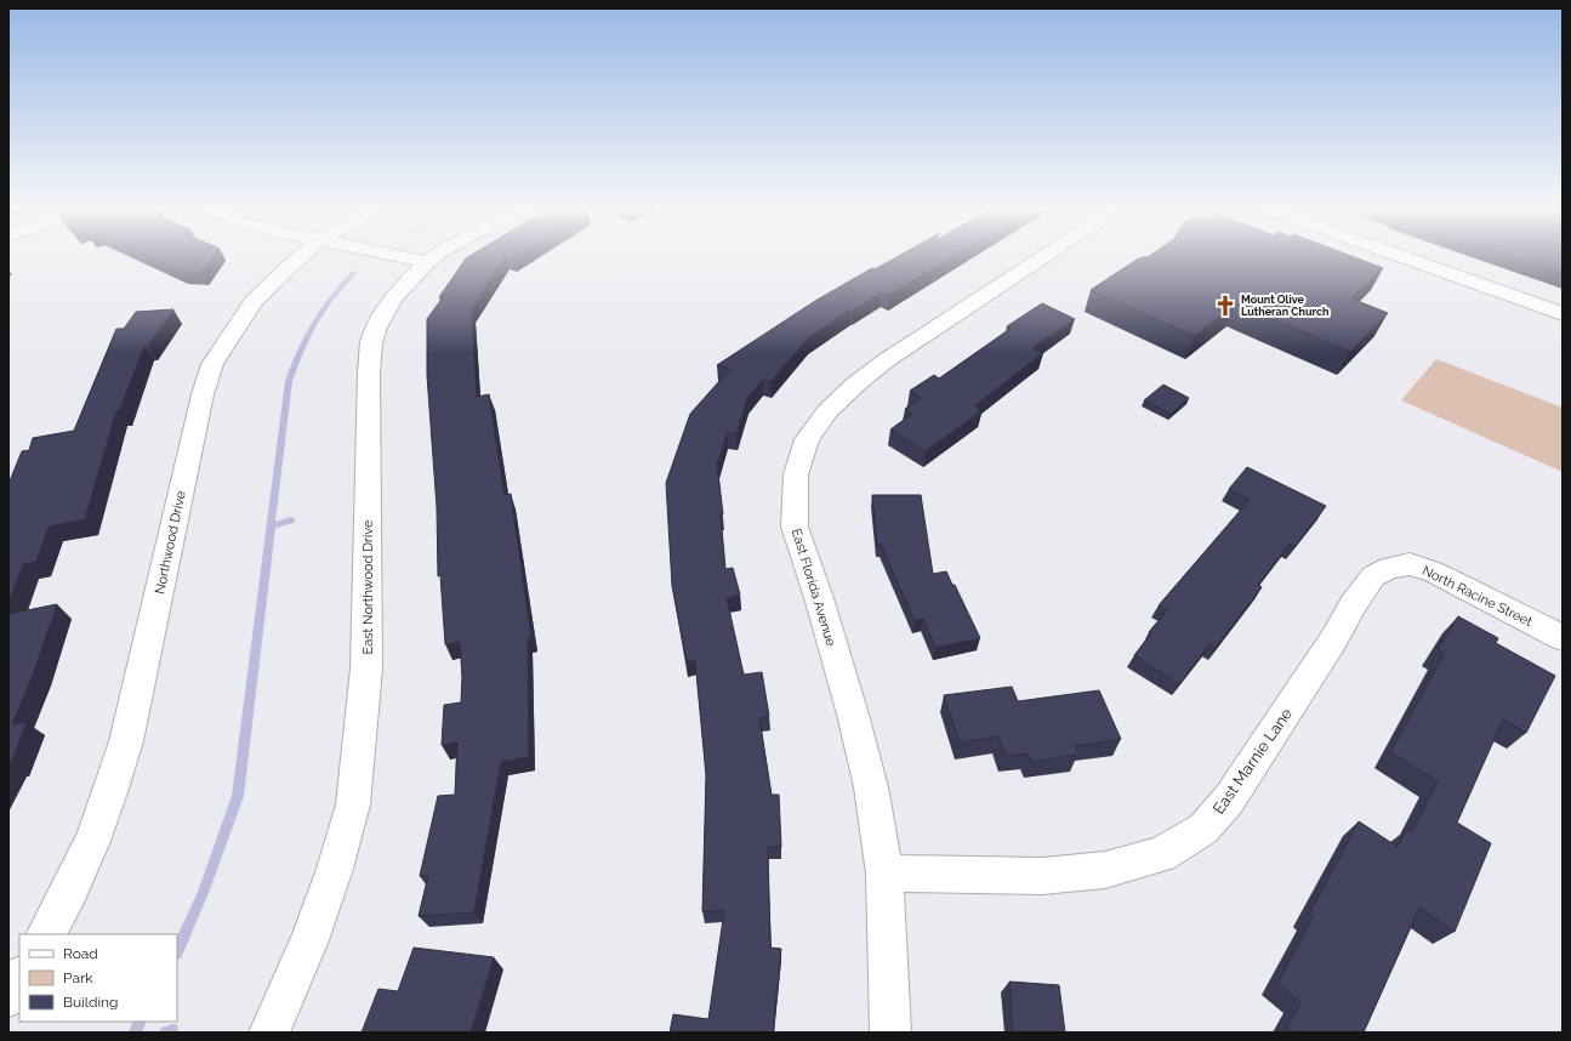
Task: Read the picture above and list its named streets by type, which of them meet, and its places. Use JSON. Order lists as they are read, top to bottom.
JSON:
{
  "streets": {
    "street": [
      "Northwood Drive",
      "East Northwood Drive",
      "East Florida Avenue",
      "North Racine Street",
      "East Marnie Lane"
    ]
  },
  "crossings": [
    ["East Florida Avenue", "East Marnie Lane"],
    ["North Racine Street", "East Marnie Lane"]
  ],
  "places": {
    "church": ["Mount Olive Lutheran Church"]
  },
  "legend": ["Road", "Park", "Building"]
}
